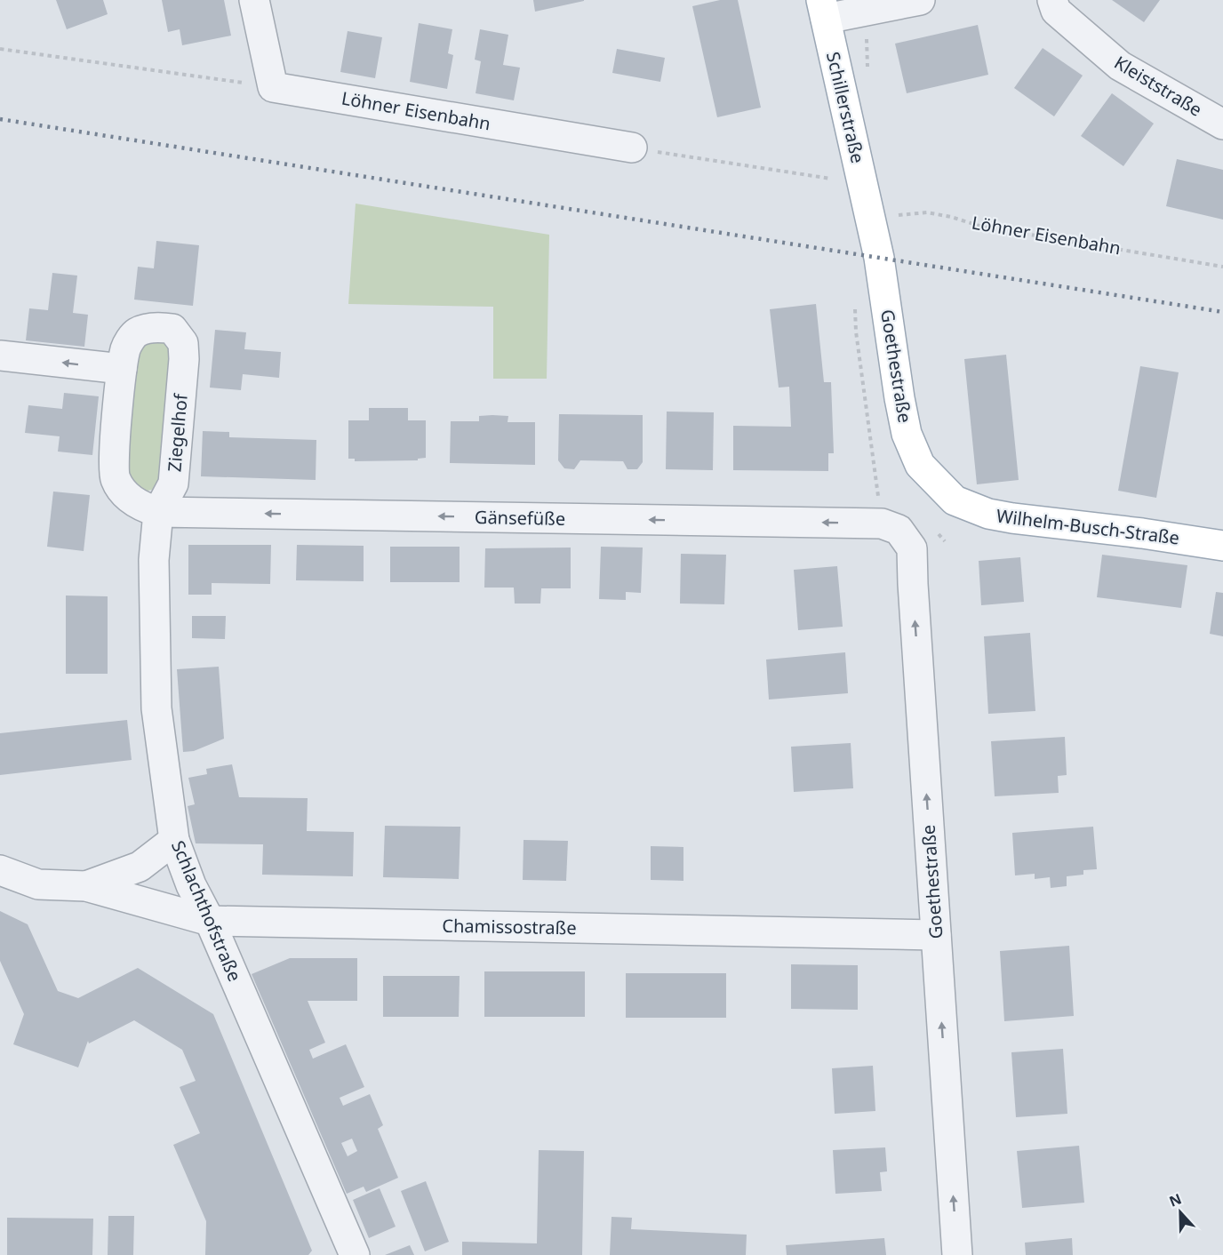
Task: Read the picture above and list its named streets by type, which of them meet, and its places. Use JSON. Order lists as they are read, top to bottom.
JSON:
{
  "streets": {
    "main road": ["Schillerstraße", "Goethestraße", "Wilhelm-Busch-Straße"],
    "street": [
      "Kleiststraße",
      "Löhner Eisenbahn",
      "Ziegelhof",
      "Gänsefüße",
      "Schlachthofstraße",
      "Chamissostraße"
    ]
  },
  "crossings": [
    ["Schillerstraße", "Löhner Eisenbahn"],
    ["Schillerstraße", "Goethestraße"],
    ["Löhner Eisenbahn", "Goethestraße"],
    ["Goethestraße", "Gänsefüße"],
    ["Goethestraße", "Wilhelm-Busch-Straße"],
    ["Goethestraße", "Chamissostraße"],
    ["Ziegelhof", "Gänsefüße"],
    ["Ziegelhof", "Schlachthofstraße"],
    ["Gänsefüße", "Schlachthofstraße"],
    ["Schlachthofstraße", "Chamissostraße"]
  ],
  "one_way": ["Goethestraße", "Gänsefüße"],
  "north": "top"
}
